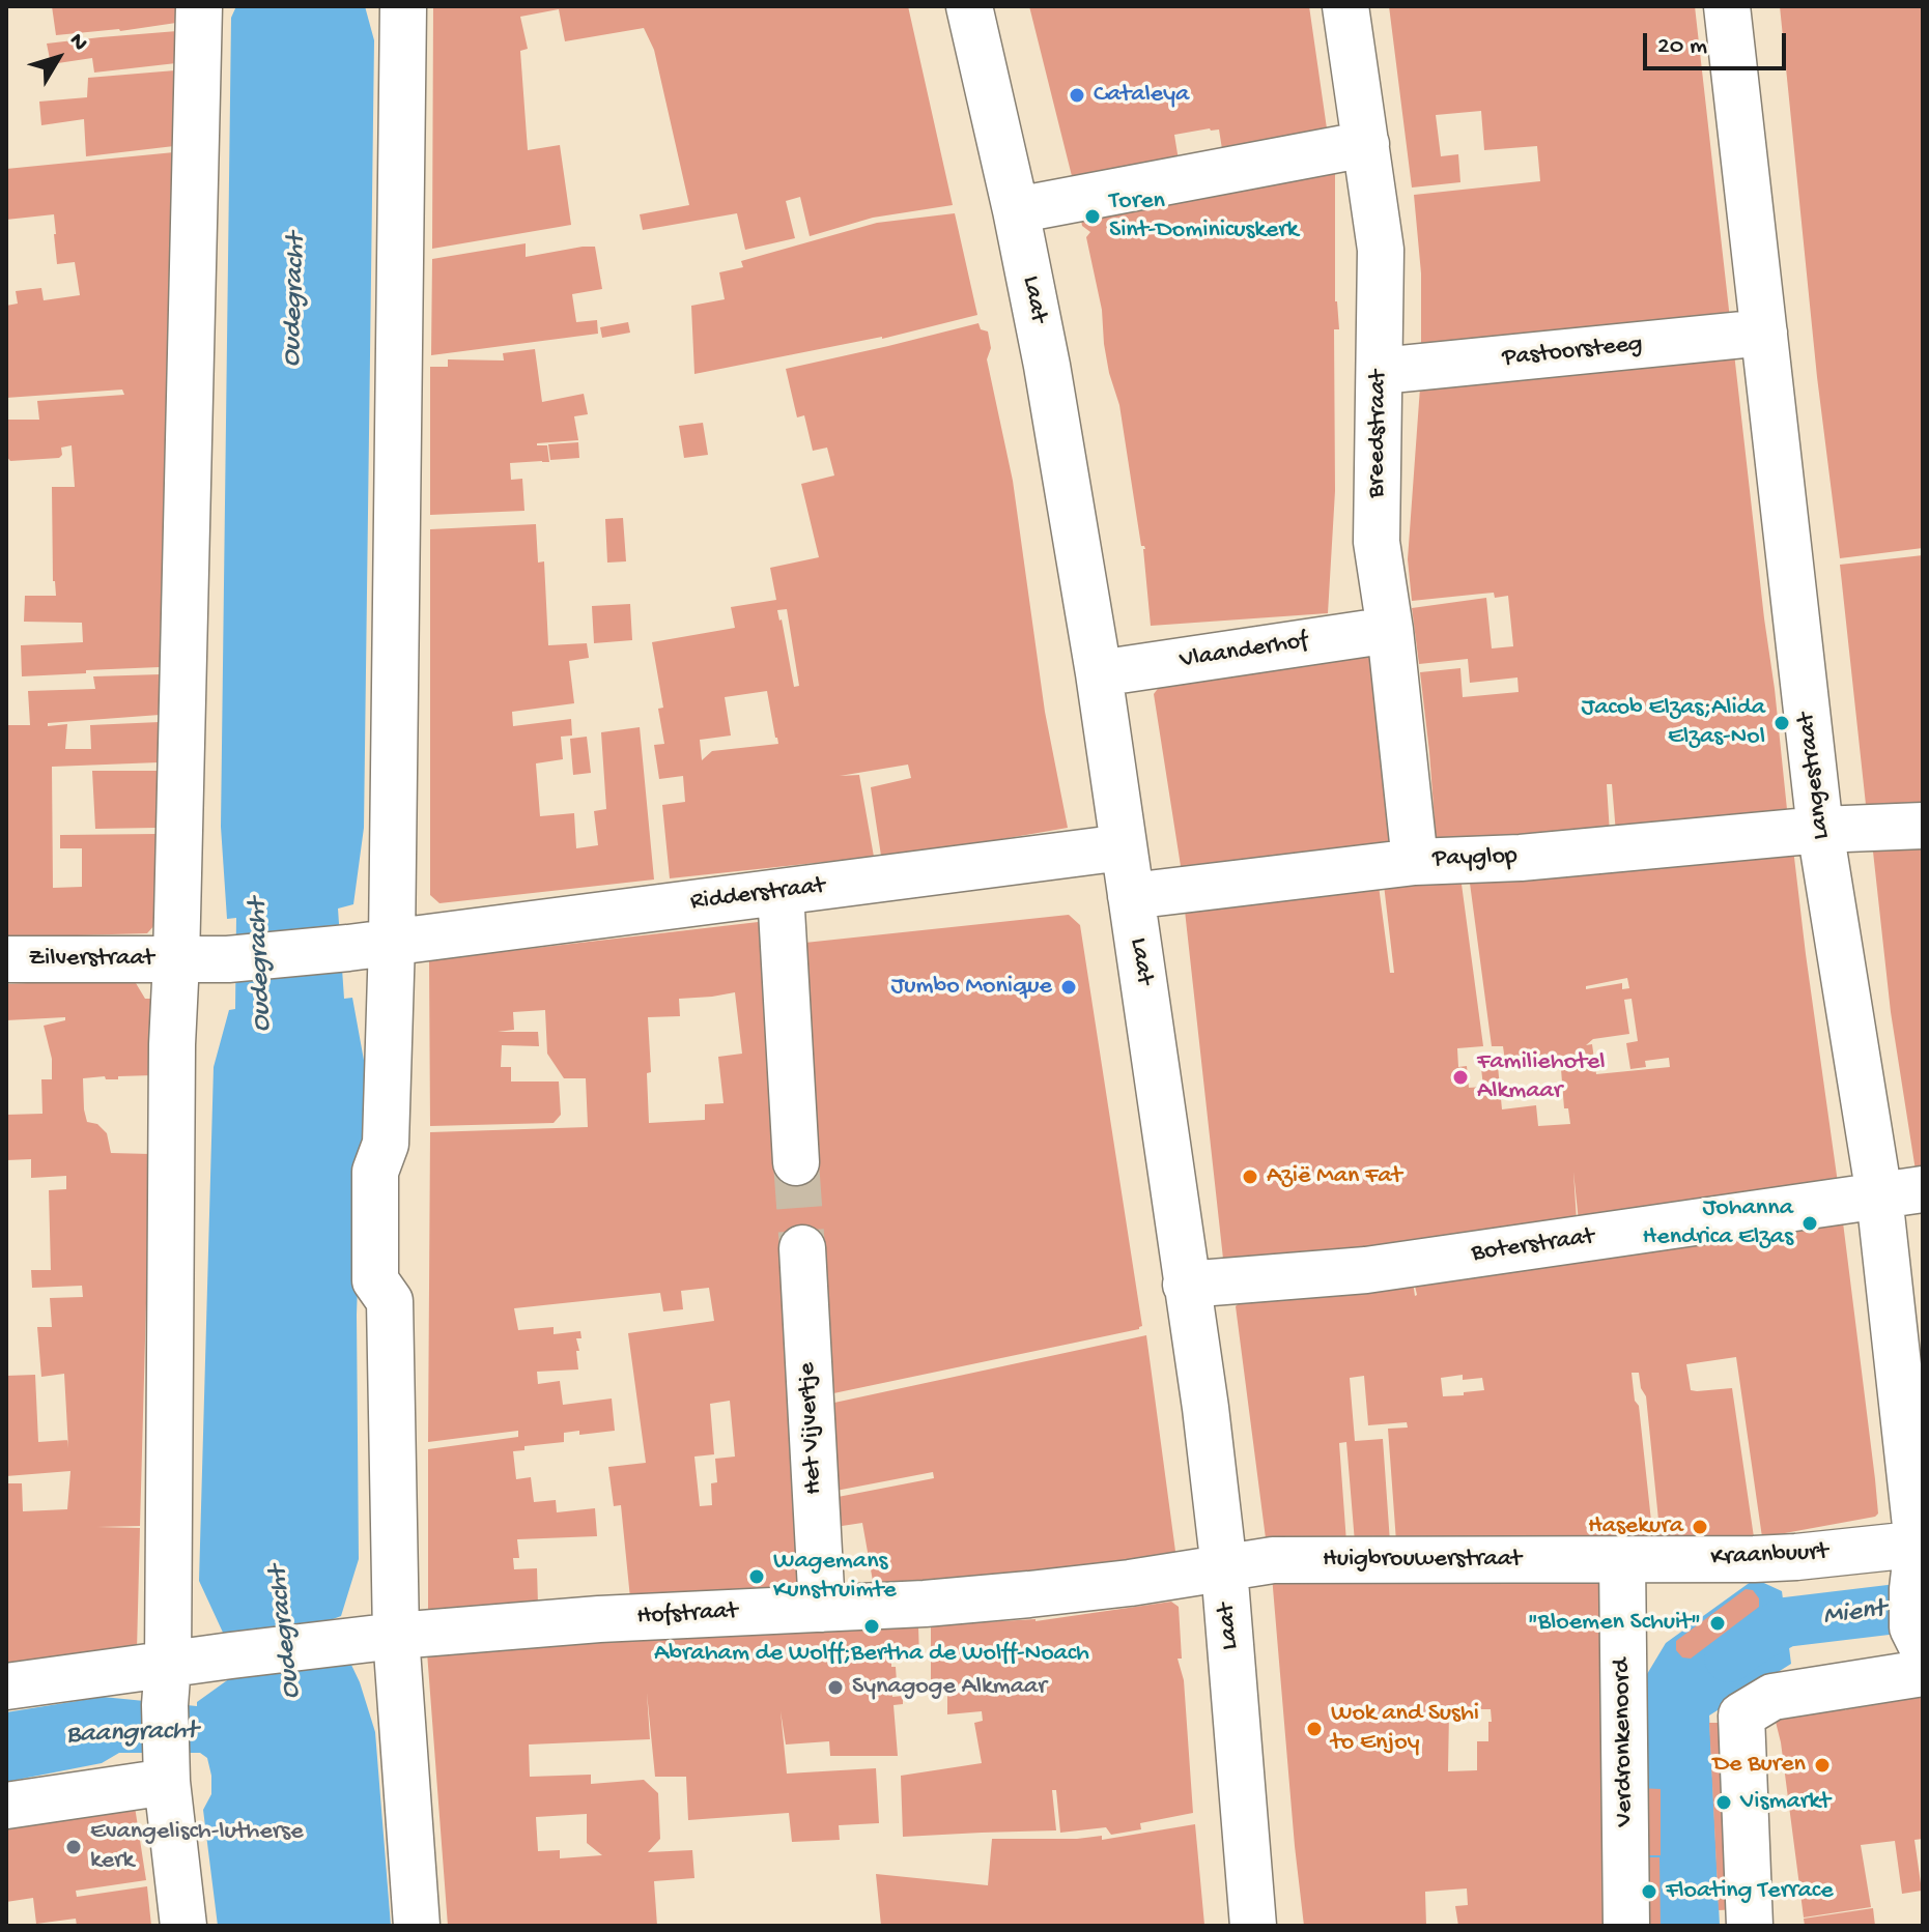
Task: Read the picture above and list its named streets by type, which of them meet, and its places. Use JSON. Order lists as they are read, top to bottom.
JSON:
{
  "streets": {
    "street": [
      "Laat",
      "Pastoorsteeg",
      "Breedstraat",
      "Vlaanderhof",
      "Langestraat",
      "Payglop",
      "Ridderstraat",
      "Zilverstraat",
      "Boterstraat",
      "Het Vijvertje",
      "Kraanbuurt",
      "Huigbrouwerstraat",
      "Hofstraat",
      "Verdronkenoord"
    ]
  },
  "crossings": [
    ["Laat", "Vlaanderhof"],
    ["Laat", "Payglop"],
    ["Laat", "Ridderstraat"],
    ["Laat", "Boterstraat"],
    ["Laat", "Huigbrouwerstraat"],
    ["Laat", "Hofstraat"],
    ["Pastoorsteeg", "Breedstraat"],
    ["Pastoorsteeg", "Langestraat"],
    ["Breedstraat", "Vlaanderhof"],
    ["Breedstraat", "Payglop"],
    ["Langestraat", "Payglop"],
    ["Langestraat", "Boterstraat"],
    ["Langestraat", "Kraanbuurt"],
    ["Ridderstraat", "Zilverstraat"],
    ["Het Vijvertje", "Hofstraat"],
    ["Kraanbuurt", "Huigbrouwerstraat"],
    ["Kraanbuurt", "Verdronkenoord"],
    ["Huigbrouwerstraat", "Hofstraat"],
    ["Huigbrouwerstraat", "Verdronkenoord"]
  ],
  "water": ["Oudegracht", "Mient", "Baangracht"],
  "places": [
    "Cataleya",
    "Toren Sint-Dominicuskerk",
    "Jacob Elzas;Alida Elzas-Nol",
    "Jumbo Monique",
    "Familiehotel Alkmaar",
    "Azië Man Fat",
    "Johanna Hendrica Elzas",
    "Hasekura",
    "Wagemans Kunstruimte",
    "\"Bloemen Schuit\"",
    "Abraham de Wolff;Bertha de Wolff-Noach",
    "Synagoge Alkmaar",
    "Wok and Sushi to Enjoy",
    "De Buren",
    "Vismarkt",
    "Evangelisch-lutherse kerk",
    "Floating Terrace"
  ],
  "scale_bar": "20 m",
  "north": "top right"
}
